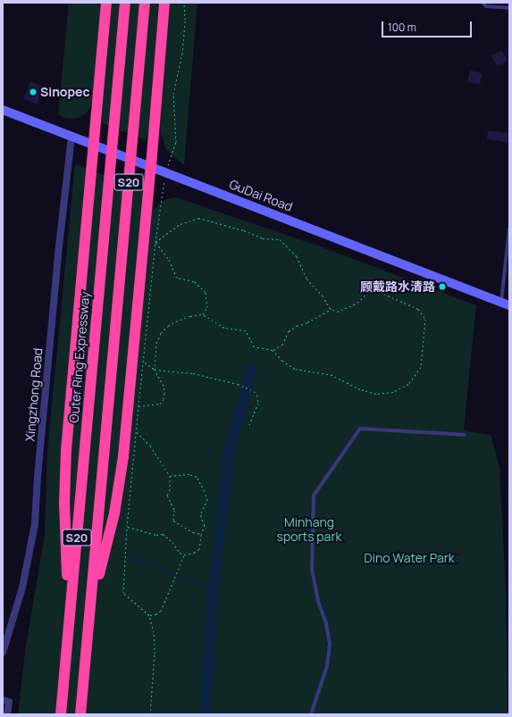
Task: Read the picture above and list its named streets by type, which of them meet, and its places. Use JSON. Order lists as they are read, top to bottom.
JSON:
{
  "streets": {
    "highway": ["S20", "Outer Ring Expressway"],
    "main road": ["GuDai Road"],
    "street": ["Xingzhong Road"]
  },
  "crossings": [
    ["GuDai Road", "Xingzhong Road"]
  ],
  "parks": ["Minhang sports park", "Dino Water Park"],
  "places": ["Sinopec", "顾戴路水清路"],
  "scale_bar": "100 m"
}
